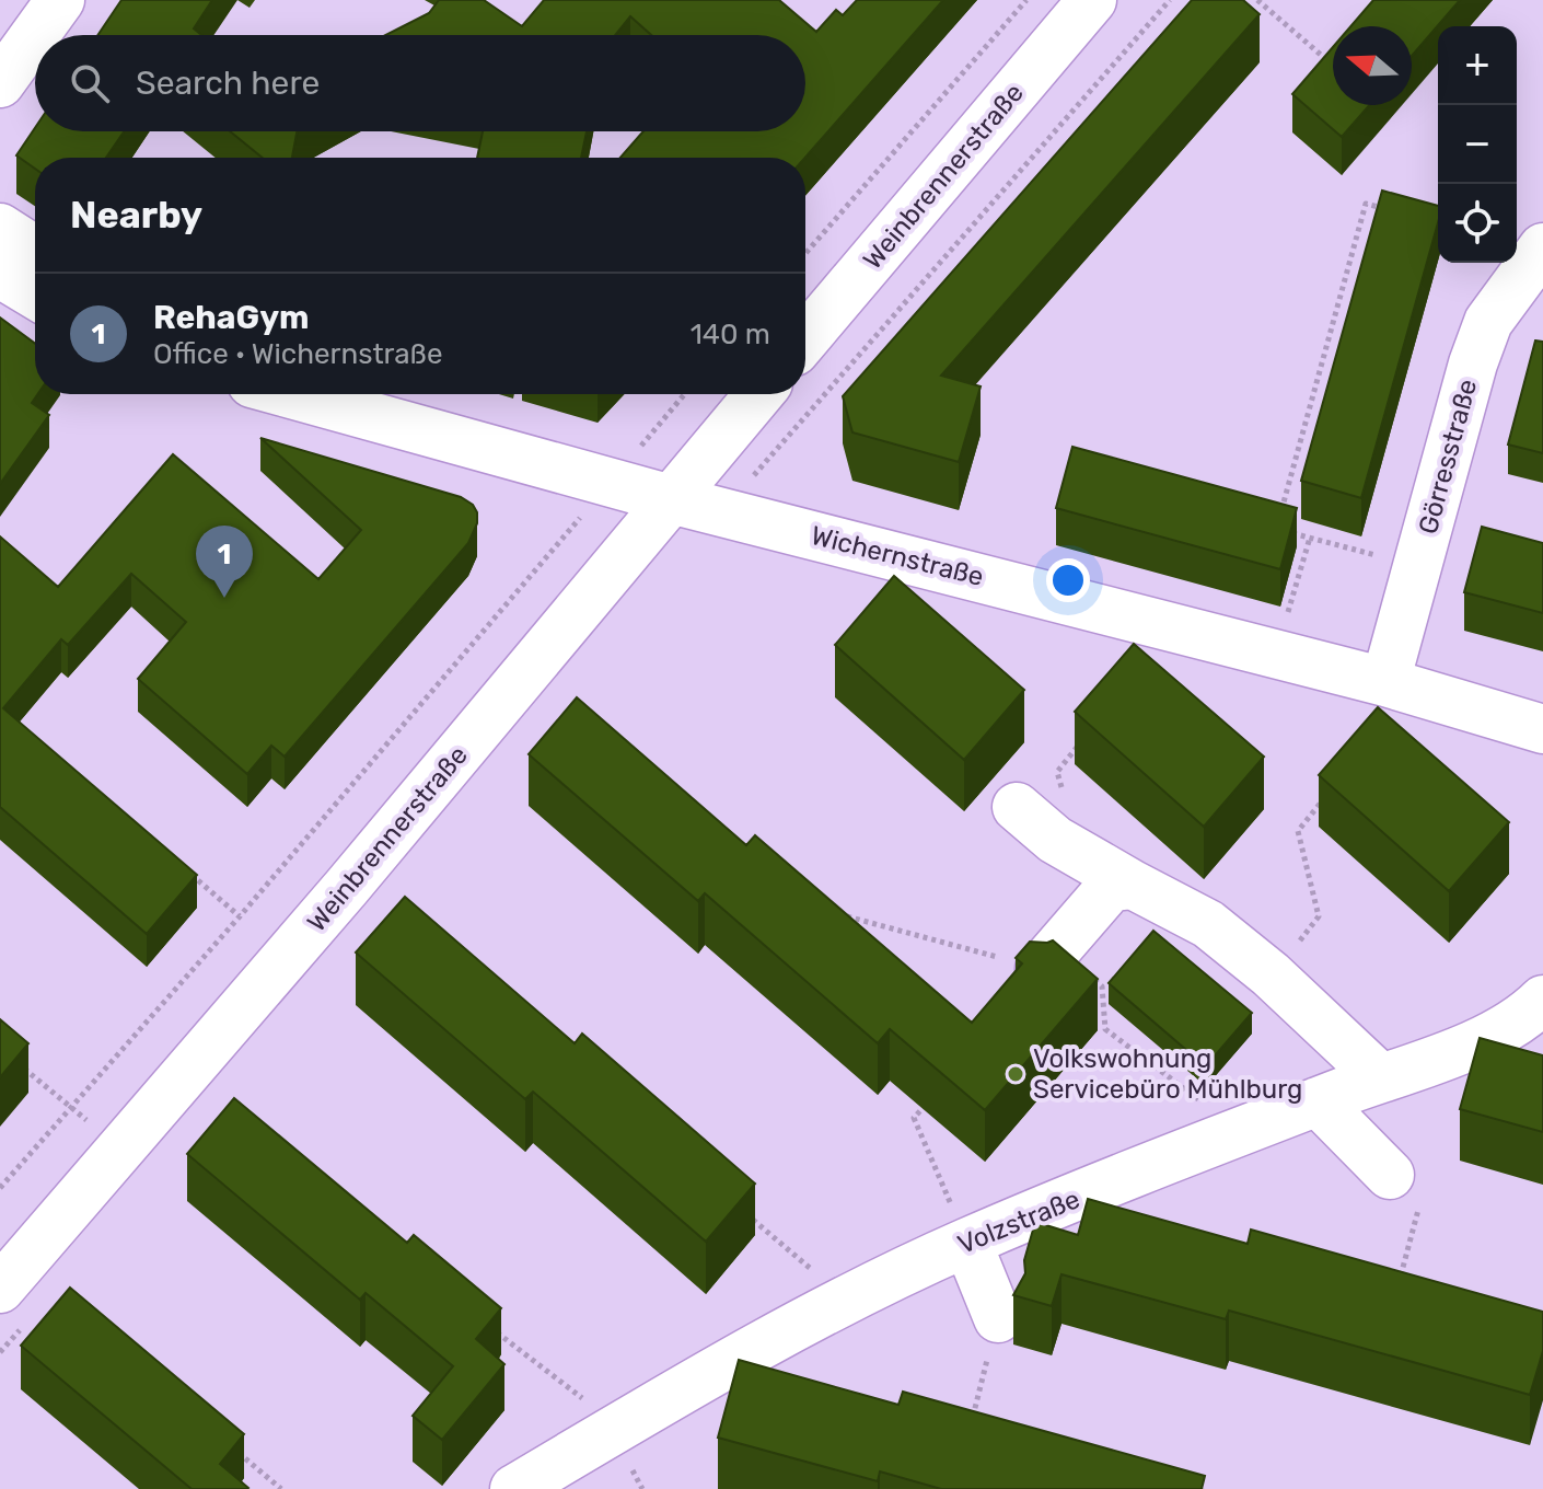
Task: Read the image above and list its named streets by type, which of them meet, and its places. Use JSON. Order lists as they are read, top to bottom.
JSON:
{
  "streets": {
    "street": [
      "Weinbrennerstraße",
      "Görresstraße",
      "Wichernstraße",
      "Volzstraße"
    ]
  },
  "crossings": [
    ["Weinbrennerstraße", "Wichernstraße"],
    ["Görresstraße", "Wichernstraße"]
  ],
  "places": ["Volkswohnung Servicebüro Mühlburg"],
  "north": "left",
  "page": {
    "map_buttons": ["+", "−"],
    "search": "Search here",
    "heading": "Nearby",
    "list": [
      {
        "mark": "1",
        "name": "RehaGym",
        "note": "Office · Wichernstraße",
        "value": "140 m"
      }
    ],
    "pins": "1"
  }
}
